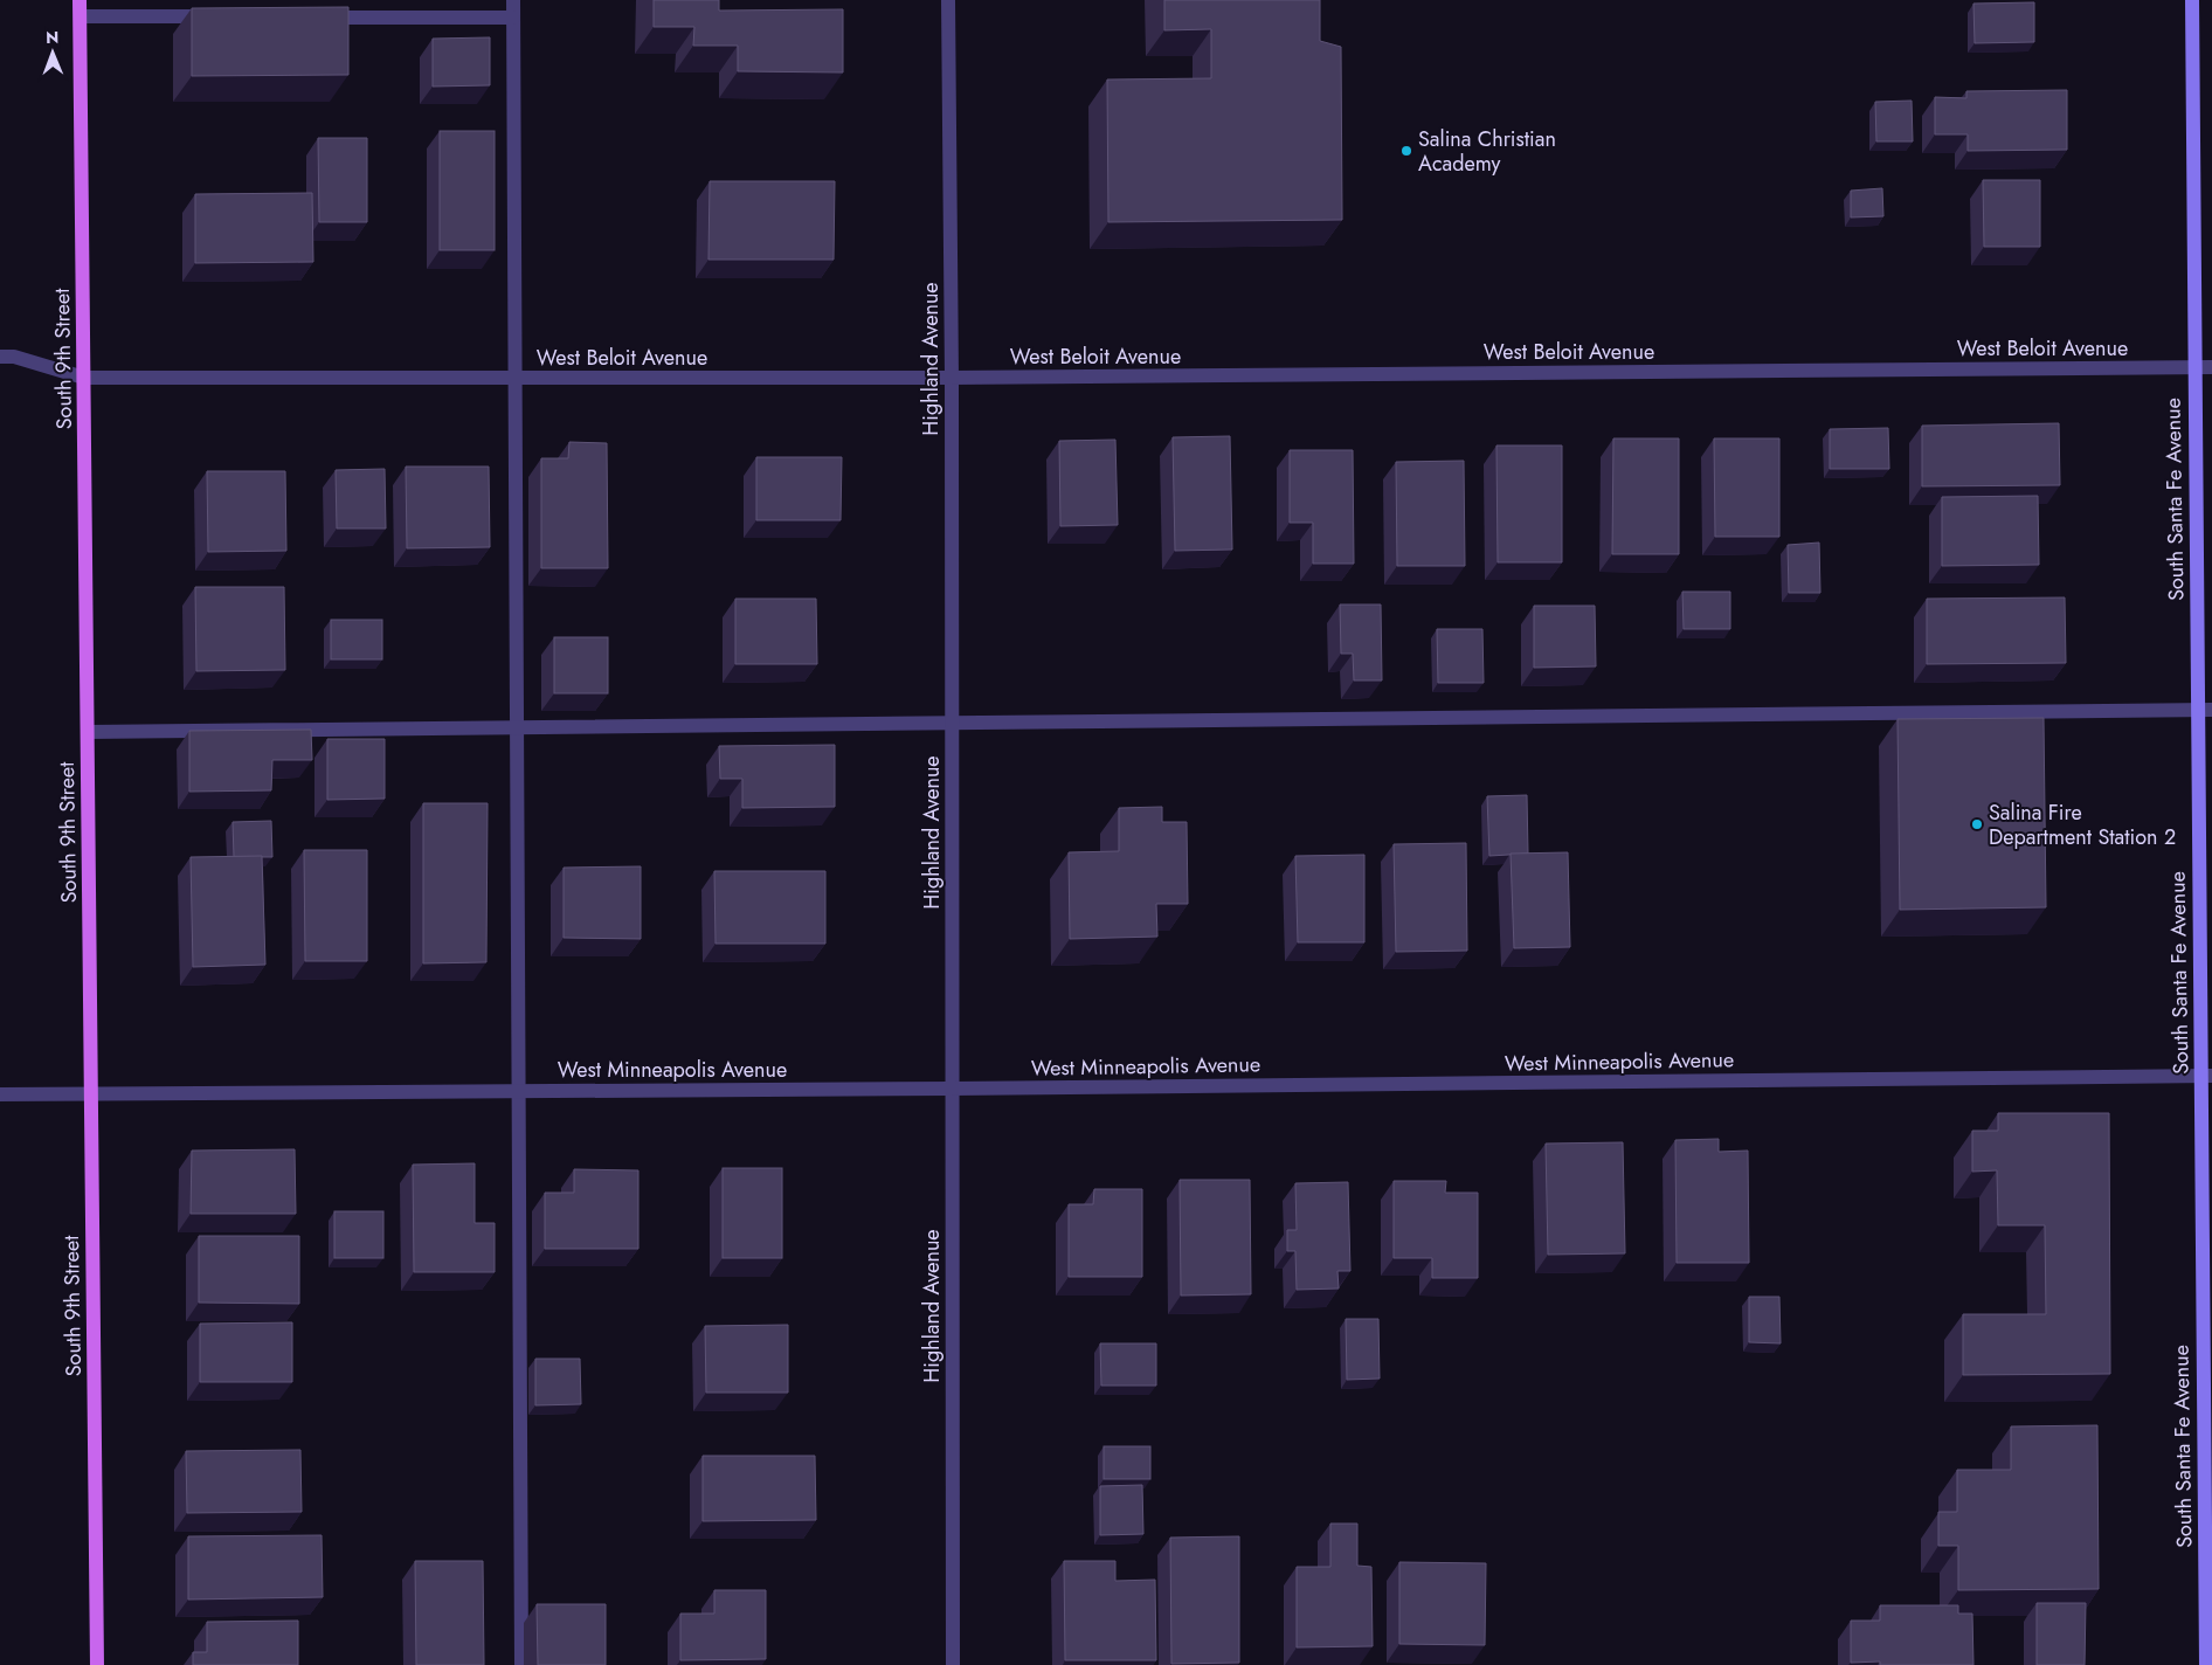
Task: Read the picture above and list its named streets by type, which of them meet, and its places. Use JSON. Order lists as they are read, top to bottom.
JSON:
{
  "streets": {
    "main road": ["South 9th Street", "South Santa Fe Avenue"],
    "street": ["West Beloit Avenue", "Highland Avenue", "West Minneapolis Avenue"]
  },
  "crossings": [
    ["West Beloit Avenue", "South 9th Street"],
    ["West Beloit Avenue", "Highland Avenue"],
    ["West Beloit Avenue", "South Santa Fe Avenue"],
    ["South 9th Street", "West Minneapolis Avenue"],
    ["Highland Avenue", "West Minneapolis Avenue"],
    ["South Santa Fe Avenue", "West Minneapolis Avenue"]
  ],
  "places": ["Salina Christian Academy", "Salina Fire Department Station 2"],
  "north": "top"
}
